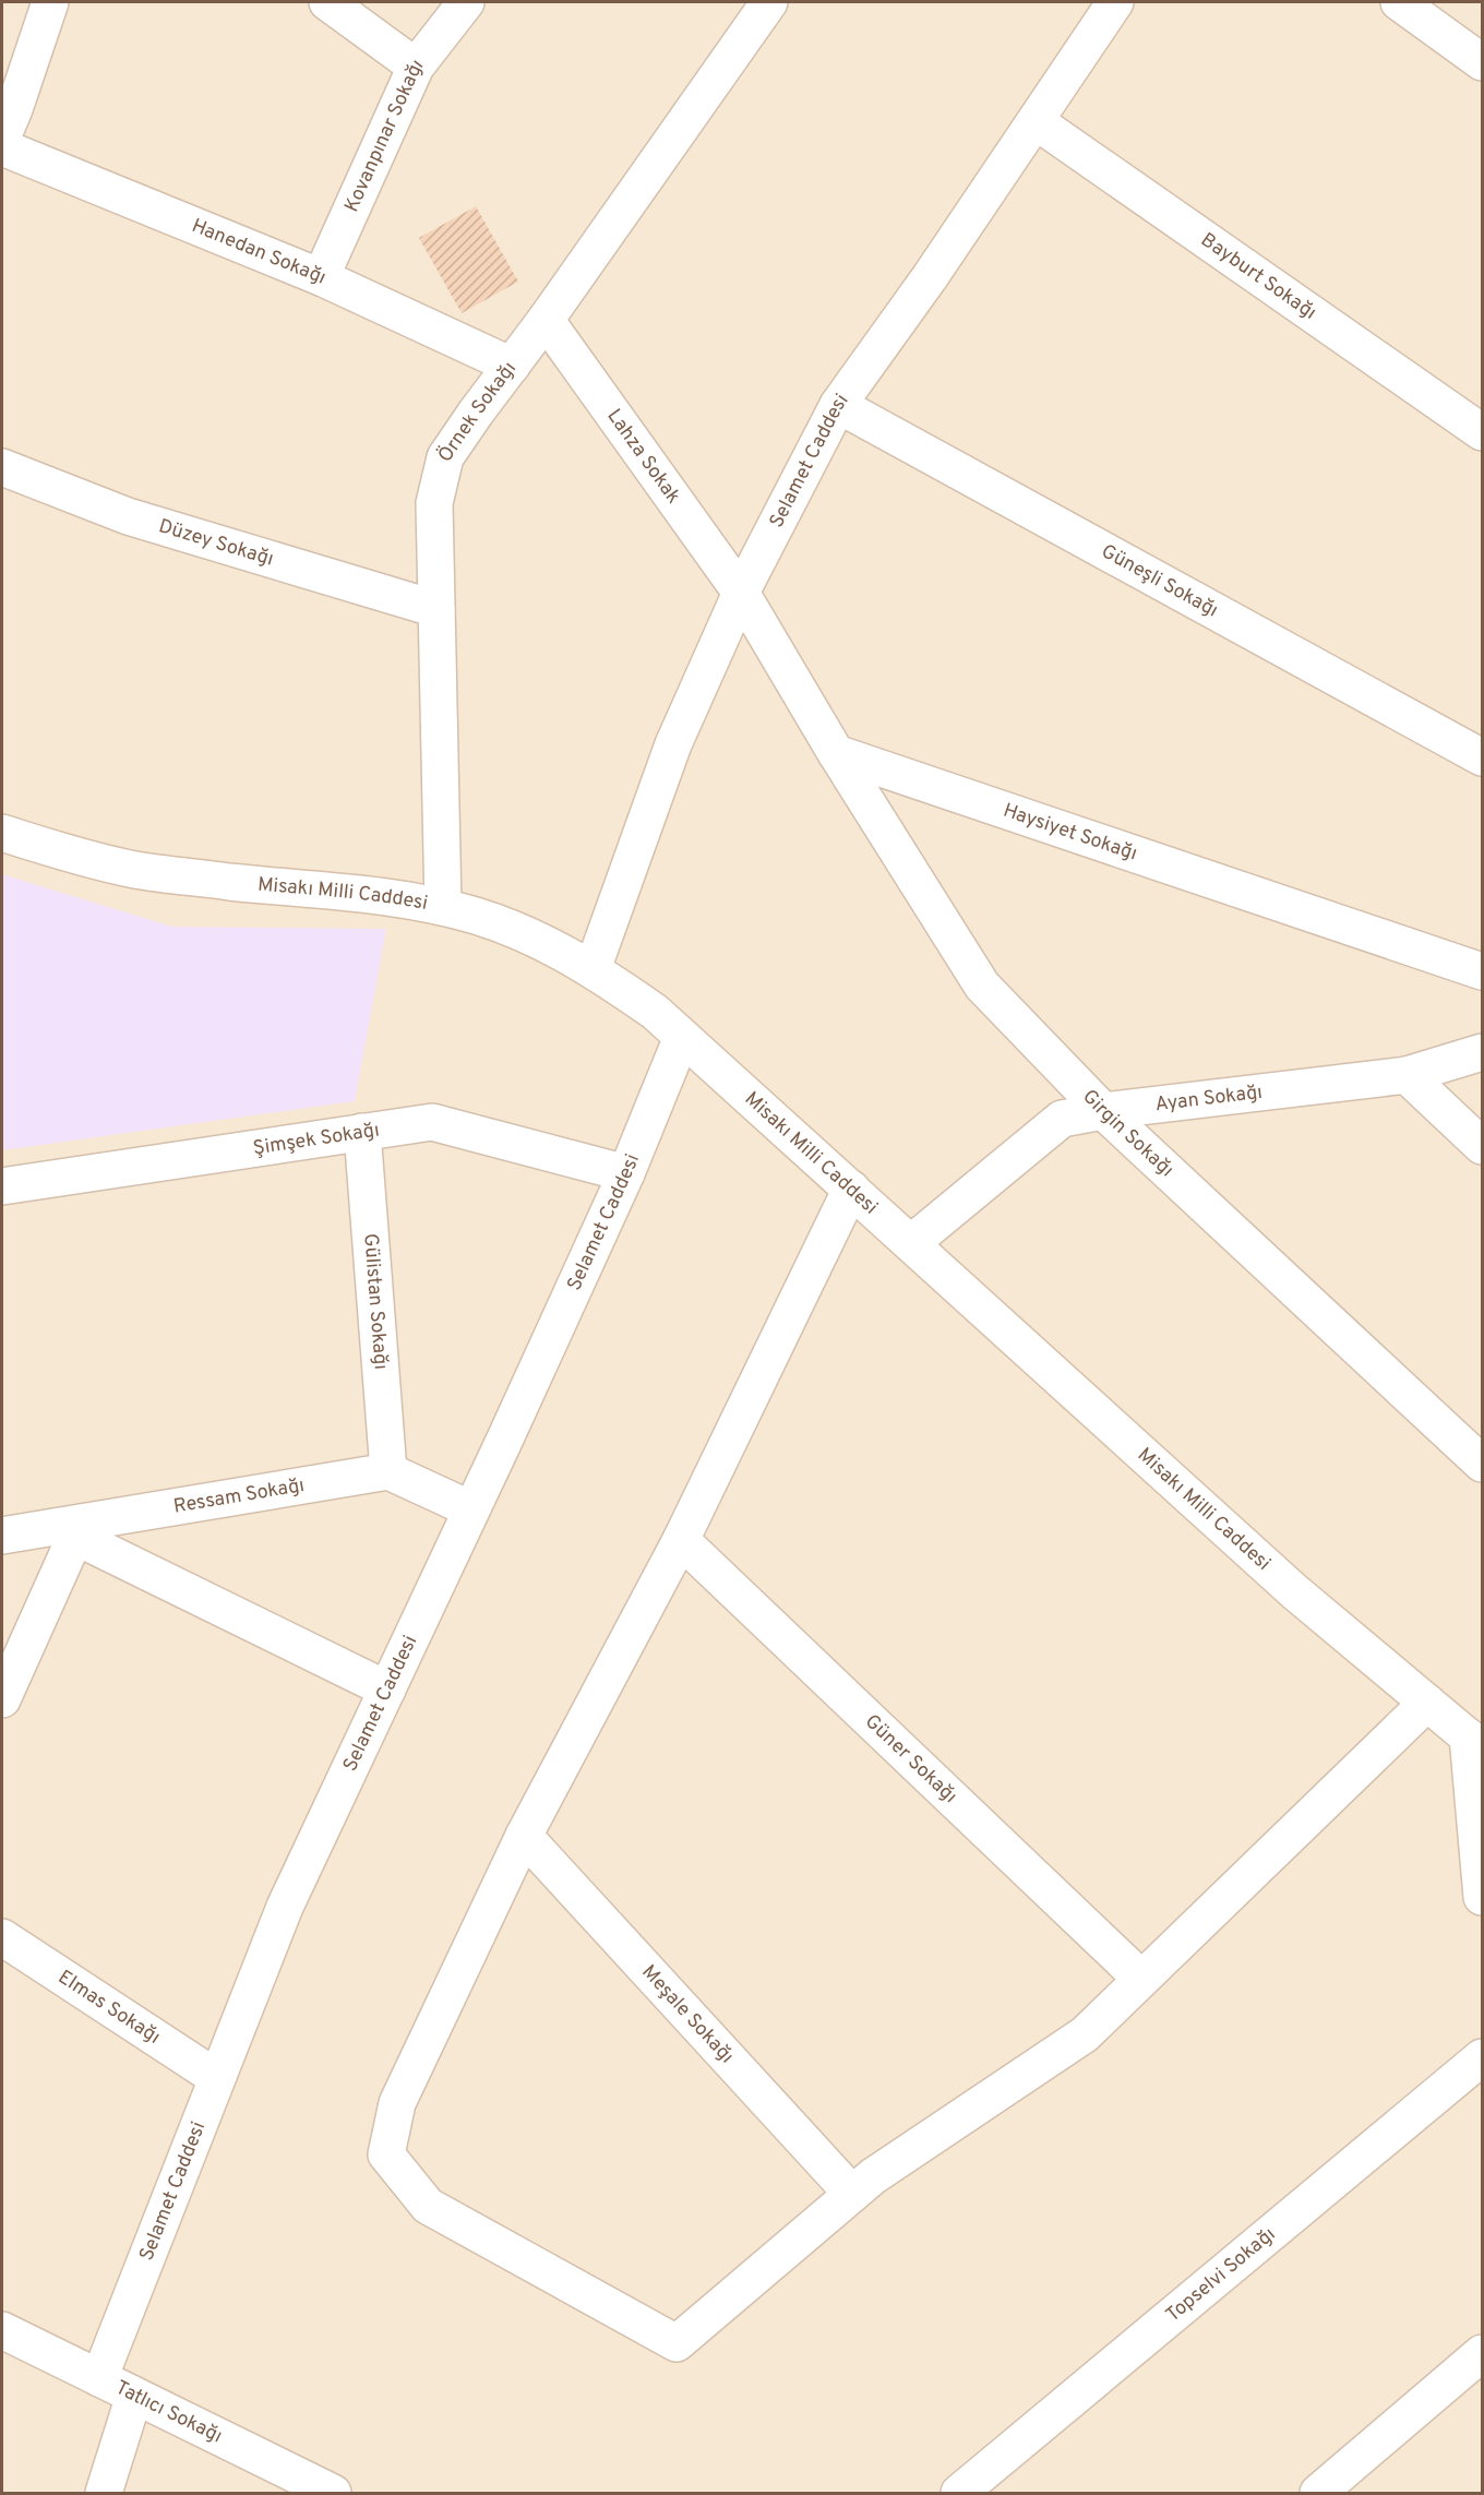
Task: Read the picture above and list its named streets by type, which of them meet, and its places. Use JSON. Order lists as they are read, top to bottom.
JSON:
{
  "streets": {
    "street": [
      "Kovanpınar Sokağı",
      "Hanedan Sokağı",
      "Bayburt Sokağı",
      "Örnek Sokağı",
      "Lahza Sokak",
      "Selamet Caddesi",
      "Düzey Sokağı",
      "Güneşli Sokağı",
      "Haysiyet Sokağı",
      "Misakı Milli Caddesi",
      "Ayan Sokağı",
      "Girgin Sokağı",
      "Şimşek Sokağı",
      "Gülistan Sokağı",
      "Ressam Sokağı",
      "Güner Sokağı",
      "Elmas Sokağı",
      "Meşale Sokağı",
      "Topselvi Sokağı",
      "Tatlıcı Sokağı"
    ]
  },
  "crossings": [
    ["Kovanpınar Sokağı", "Hanedan Sokağı"],
    ["Hanedan Sokağı", "Örnek Sokağı"],
    ["Bayburt Sokağı", "Selamet Caddesi"],
    ["Örnek Sokağı", "Lahza Sokak"],
    ["Örnek Sokağı", "Düzey Sokağı"],
    ["Örnek Sokağı", "Misakı Milli Caddesi"],
    ["Lahza Sokak", "Selamet Caddesi"],
    ["Selamet Caddesi", "Güneşli Sokağı"],
    ["Selamet Caddesi", "Misakı Milli Caddesi"],
    ["Selamet Caddesi", "Şimşek Sokağı"],
    ["Selamet Caddesi", "Elmas Sokağı"],
    ["Selamet Caddesi", "Tatlıcı Sokağı"],
    ["Haysiyet Sokağı", "Girgin Sokağı"],
    ["Misakı Milli Caddesi", "Ayan Sokağı"],
    ["Ayan Sokağı", "Girgin Sokağı"],
    ["Şimşek Sokağı", "Gülistan Sokağı"],
    ["Gülistan Sokağı", "Ressam Sokağı"]
  ]
}
